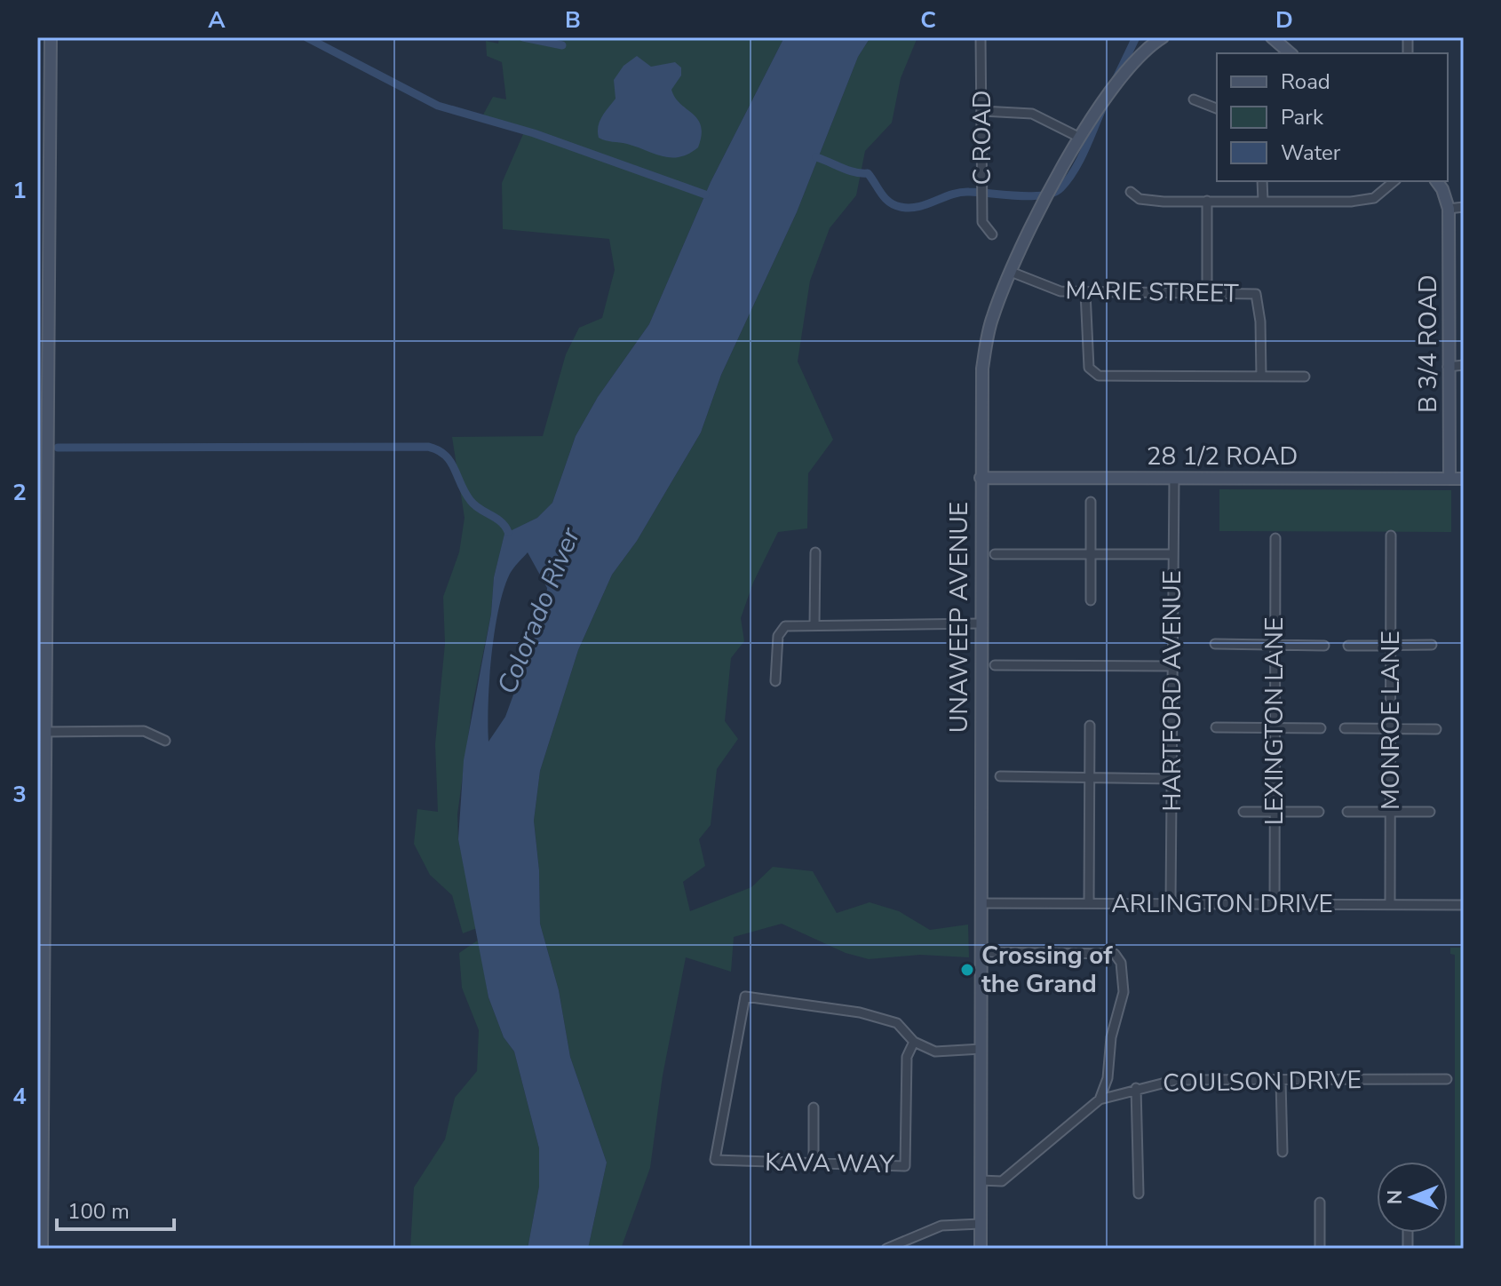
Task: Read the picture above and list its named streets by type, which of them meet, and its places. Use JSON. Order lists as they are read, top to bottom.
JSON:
{
  "streets": {
    "street": [
      "C ROAD",
      "MARIE STREET",
      "B 3/4 ROAD",
      "28 1/2 ROAD",
      "UNAWEEP AVENUE",
      "HARTFORD AVENUE",
      "MONROE LANE",
      "LEXINGTON LANE",
      "ARLINGTON DRIVE",
      "COULSON DRIVE",
      "KAVA WAY"
    ]
  },
  "crossings": [
    ["MARIE STREET", "UNAWEEP AVENUE"],
    ["B 3/4 ROAD", "28 1/2 ROAD"],
    ["28 1/2 ROAD", "UNAWEEP AVENUE"],
    ["28 1/2 ROAD", "HARTFORD AVENUE"],
    ["UNAWEEP AVENUE", "ARLINGTON DRIVE"],
    ["UNAWEEP AVENUE", "COULSON DRIVE"],
    ["HARTFORD AVENUE", "ARLINGTON DRIVE"],
    ["MONROE LANE", "ARLINGTON DRIVE"],
    ["LEXINGTON LANE", "ARLINGTON DRIVE"]
  ],
  "water": ["Colorado River"],
  "places": ["Crossing of the Grand"],
  "legend": ["Road", "Park", "Water"],
  "scale_bar": "100 m",
  "north": "left",
  "grid": {
    "columns": [
      "A",
      "B",
      "C",
      "D"
    ],
    "rows": [
      "1",
      "2",
      "3",
      "4"
    ]
  }
}
